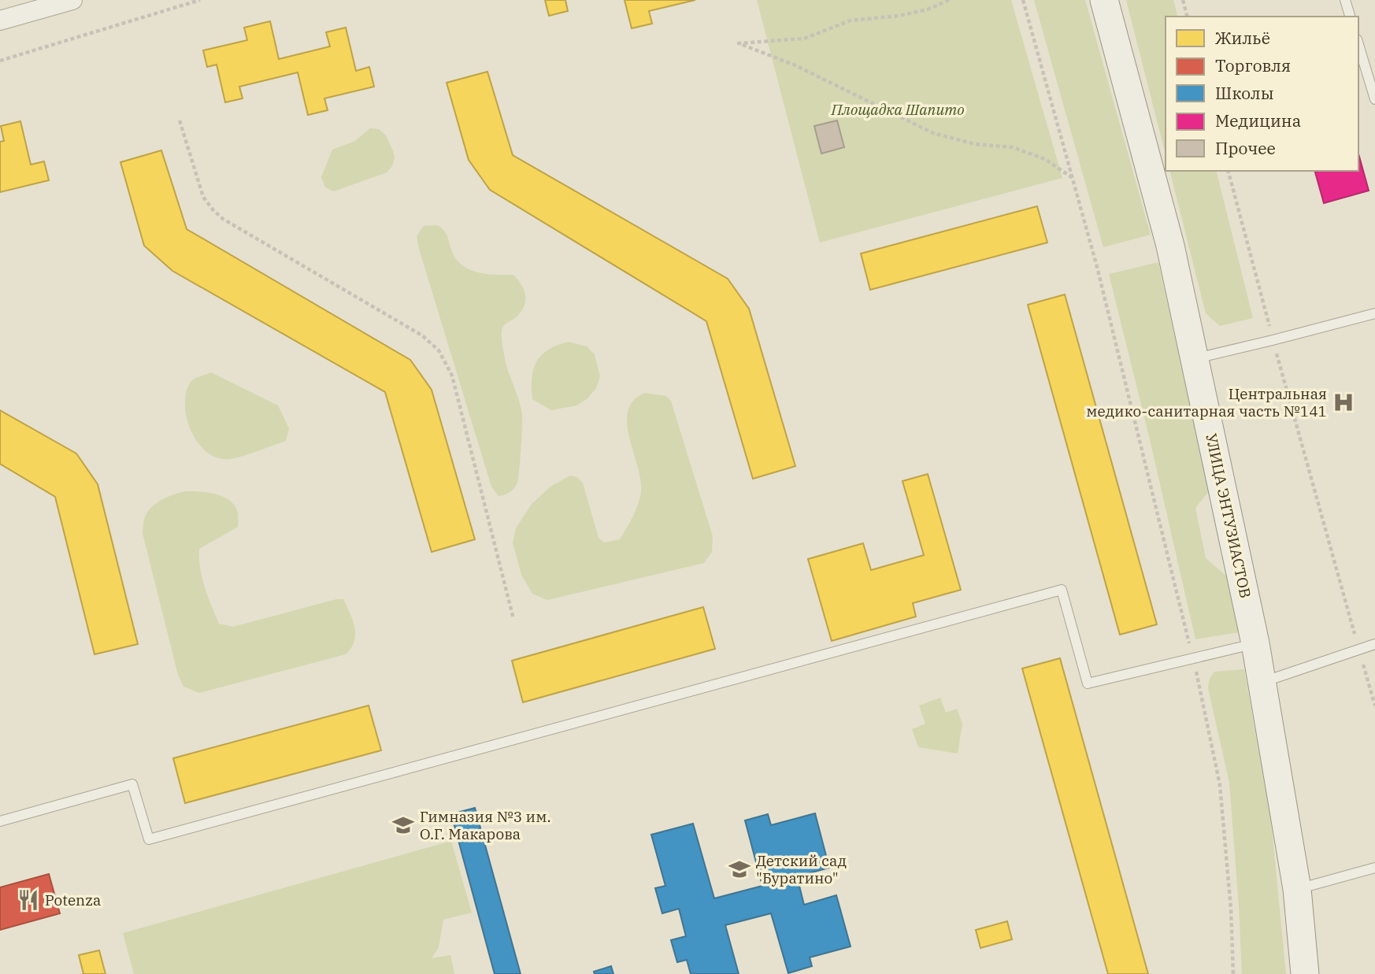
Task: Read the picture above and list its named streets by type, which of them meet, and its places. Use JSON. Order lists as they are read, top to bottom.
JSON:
{
  "streets": {
    "main road": ["УЛИЦА ЭНТУЗИАСТОВ"]
  },
  "parks": ["Площадка Шапито"],
  "places": {
    "hospital": ["Центральная медико-санитарная часть №141"],
    "school or university": ["Гимназия №3 им. О.Г. Макарова", "Детский сад \"Буратино\""],
    "restaurant": ["Potenza"]
  },
  "legend": [
    "Жильё",
    "Торговля",
    "Школы",
    "Медицина",
    "Прочее"
  ]
}
